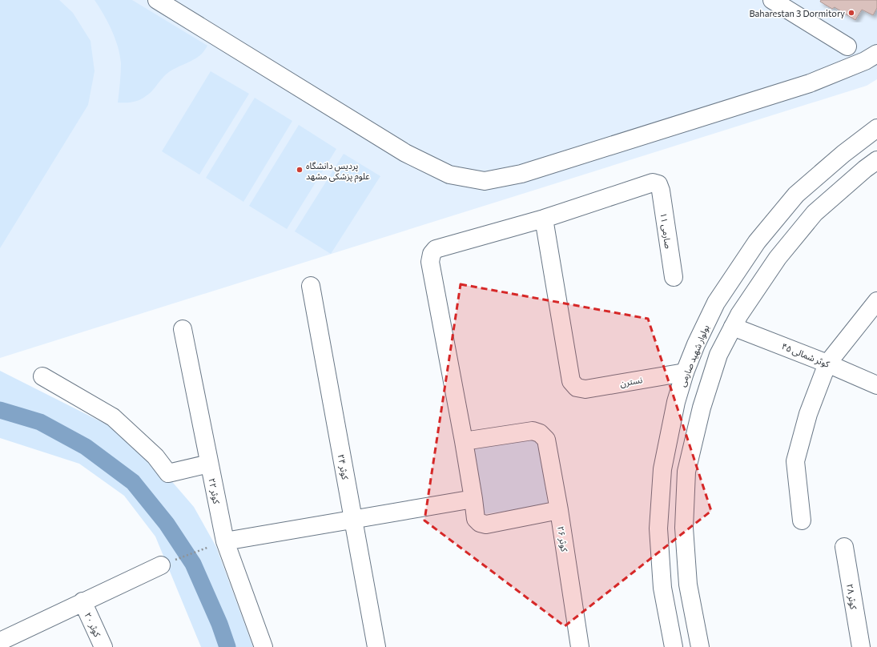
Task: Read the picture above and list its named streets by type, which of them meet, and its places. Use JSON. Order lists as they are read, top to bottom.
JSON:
{
  "streets": {
    "street": [
      "صارمی ۱۱",
      "کوثر شمالی ۴۵",
      "بولوار شهید صارمی",
      "نسترن",
      "کوثر ۲۴",
      "کوثر ۲۲",
      "کوثر ۲۶",
      "کوثر ۲۸",
      "کوثر ۲۰"
    ]
  },
  "crossings": [
    ["صارمی ۱۱", "نسترن"],
    ["بولوار شهید صارمی", "نسترن"]
  ],
  "places": ["Baharestan 3 Dormitory", "پردیس دانشگاه علوم پزشکی مشهد"]
}
